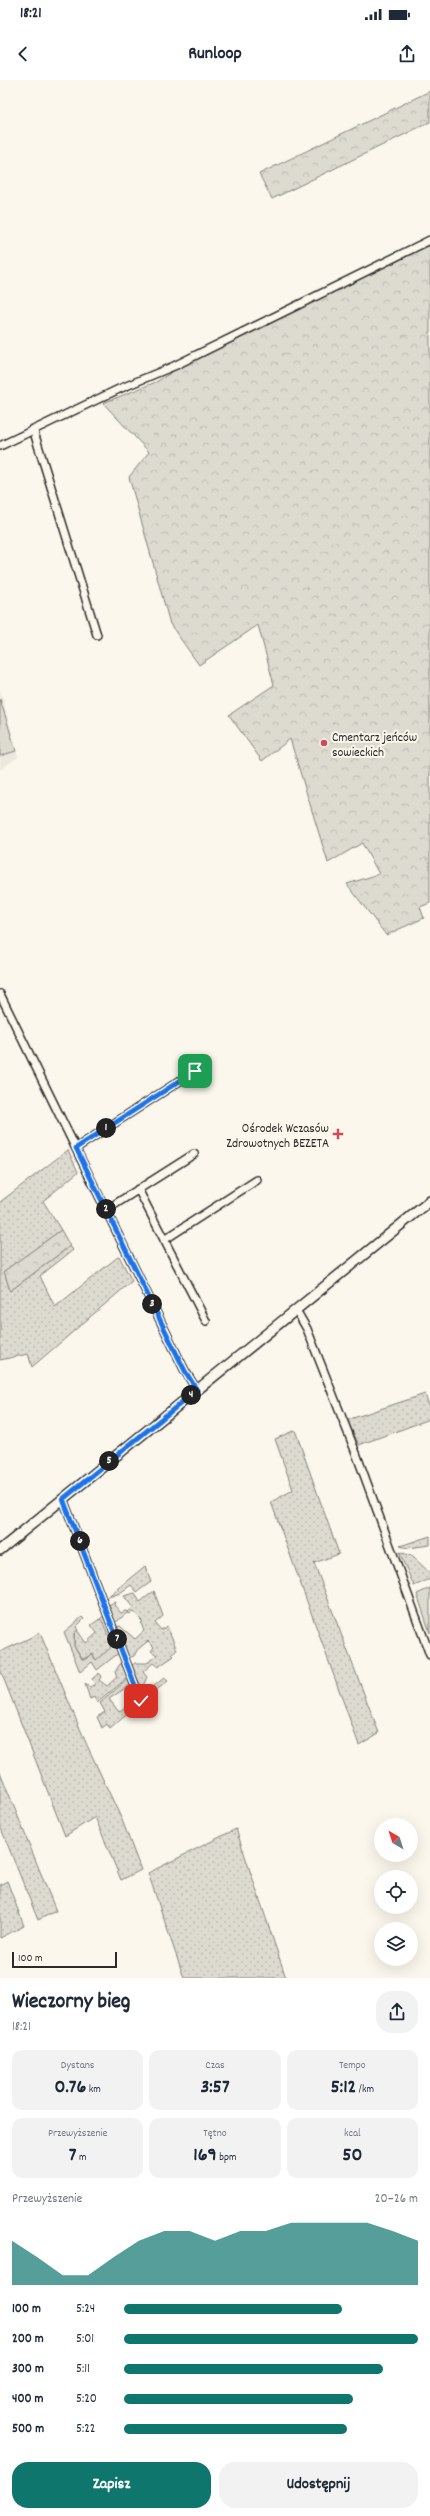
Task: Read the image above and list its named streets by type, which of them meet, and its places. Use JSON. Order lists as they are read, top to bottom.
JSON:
{
  "places": {
    "other": ["Cmentarz jeńców sowieckich"],
    "health": ["Ośrodek Wczasów Zdrowotnych BEZETA"]
  },
  "scale_bar": "100 m",
  "north": "top left",
  "page": {
    "status": "18:21",
    "header": "Runloop",
    "pins": [
      "1",
      "2",
      "3",
      "4",
      "5",
      "6",
      "7"
    ],
    "scale": "100 m",
    "heading": ["Wieczorny bieg", "18:21"],
    "stats": [
      ["Dystans", "0.76 km"],
      ["Czas", "3:57"],
      ["Tempo", "5:12 /km"],
      ["Przewyższenie", "7 m"],
      ["Tętno", "169 bpm"],
      ["kcal", "50"]
    ],
    "chart": ["Przewyższenie", "20–26 m"],
    "list": [
      {
        "name": "100 m",
        "note": "5:24"
      },
      {
        "name": "200 m",
        "note": "5:01"
      },
      {
        "name": "300 m",
        "note": "5:11"
      },
      {
        "name": "400 m",
        "note": "5:20"
      },
      {
        "name": "500 m",
        "note": "5:22"
      }
    ],
    "buttons": ["Zapisz", "Udostępnij"]
  }
}
